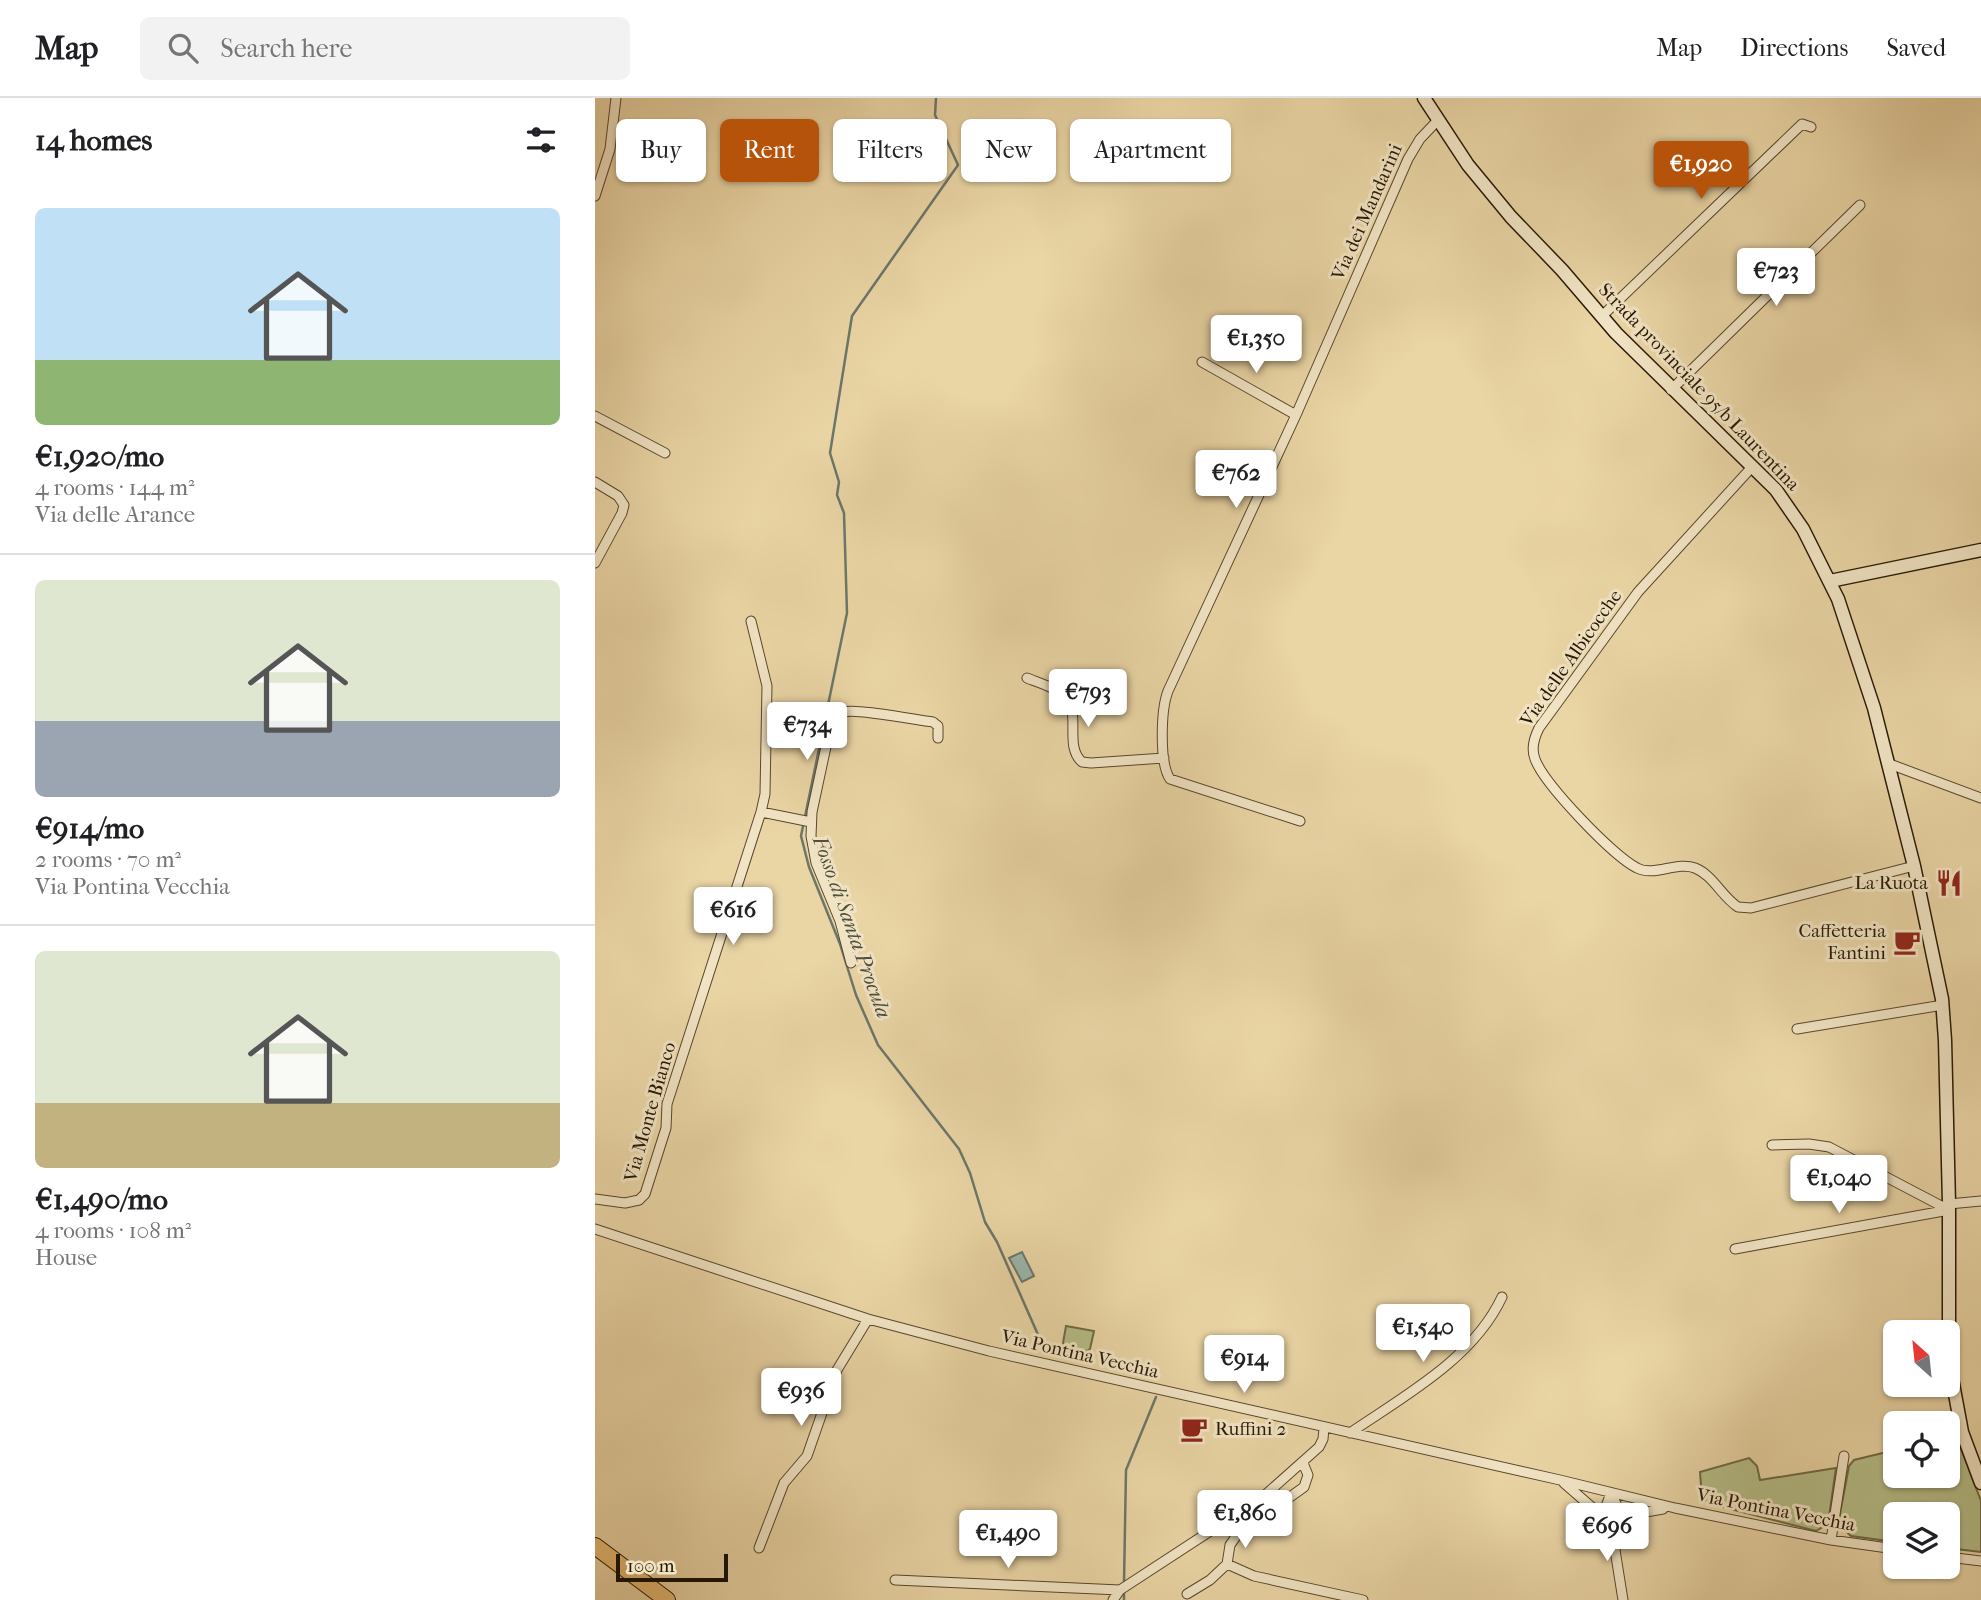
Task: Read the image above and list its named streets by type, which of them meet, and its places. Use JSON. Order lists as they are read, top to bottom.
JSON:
{
  "streets": {
    "main road": ["Strada provinciale 95/b Laurentina"],
    "street": [
      "Via dei Mandarini",
      "Via delle Albicocche",
      "Via Monte Bianco",
      "Via Pontina Vecchia"
    ]
  },
  "crossings": [
    ["Via dei Mandarini", "Strada provinciale 95/b Laurentina"],
    ["Strada provinciale 95/b Laurentina", "Via delle Albicocche"]
  ],
  "water": ["Fosso di Santa Procula"],
  "places": {
    "restaurant": ["La Ruota"],
    "cafe": ["Caffetteria Fantini", "Ruffini 2"]
  },
  "scale_bar": "100 m",
  "north": "top left",
  "page": {
    "header": "Map",
    "search": "Search here",
    "nav": ["Map", "Directions", "Saved"],
    "heading": "14 homes",
    "chip": [
      "Buy",
      "Rent",
      "Filters",
      "New",
      "Apartment"
    ],
    "price": [
      "€1,920",
      "€723",
      "€1,350",
      "€762",
      "€793",
      "€734",
      "€616",
      "€1,040",
      "€1,540",
      "€914",
      "€936",
      "€1,860",
      "€696",
      "€1,490"
    ],
    "list": [
      {
        "name": "€1,920/mo",
        "note": "4 rooms · 144 m² · Via delle Arance"
      },
      {
        "name": "€914/mo",
        "note": "2 rooms · 70 m² · Via Pontina Vecchia"
      },
      {
        "name": "€1,490/mo",
        "note": "4 rooms · 108 m² · House"
      }
    ],
    "scale": "100 m"
  }
}
